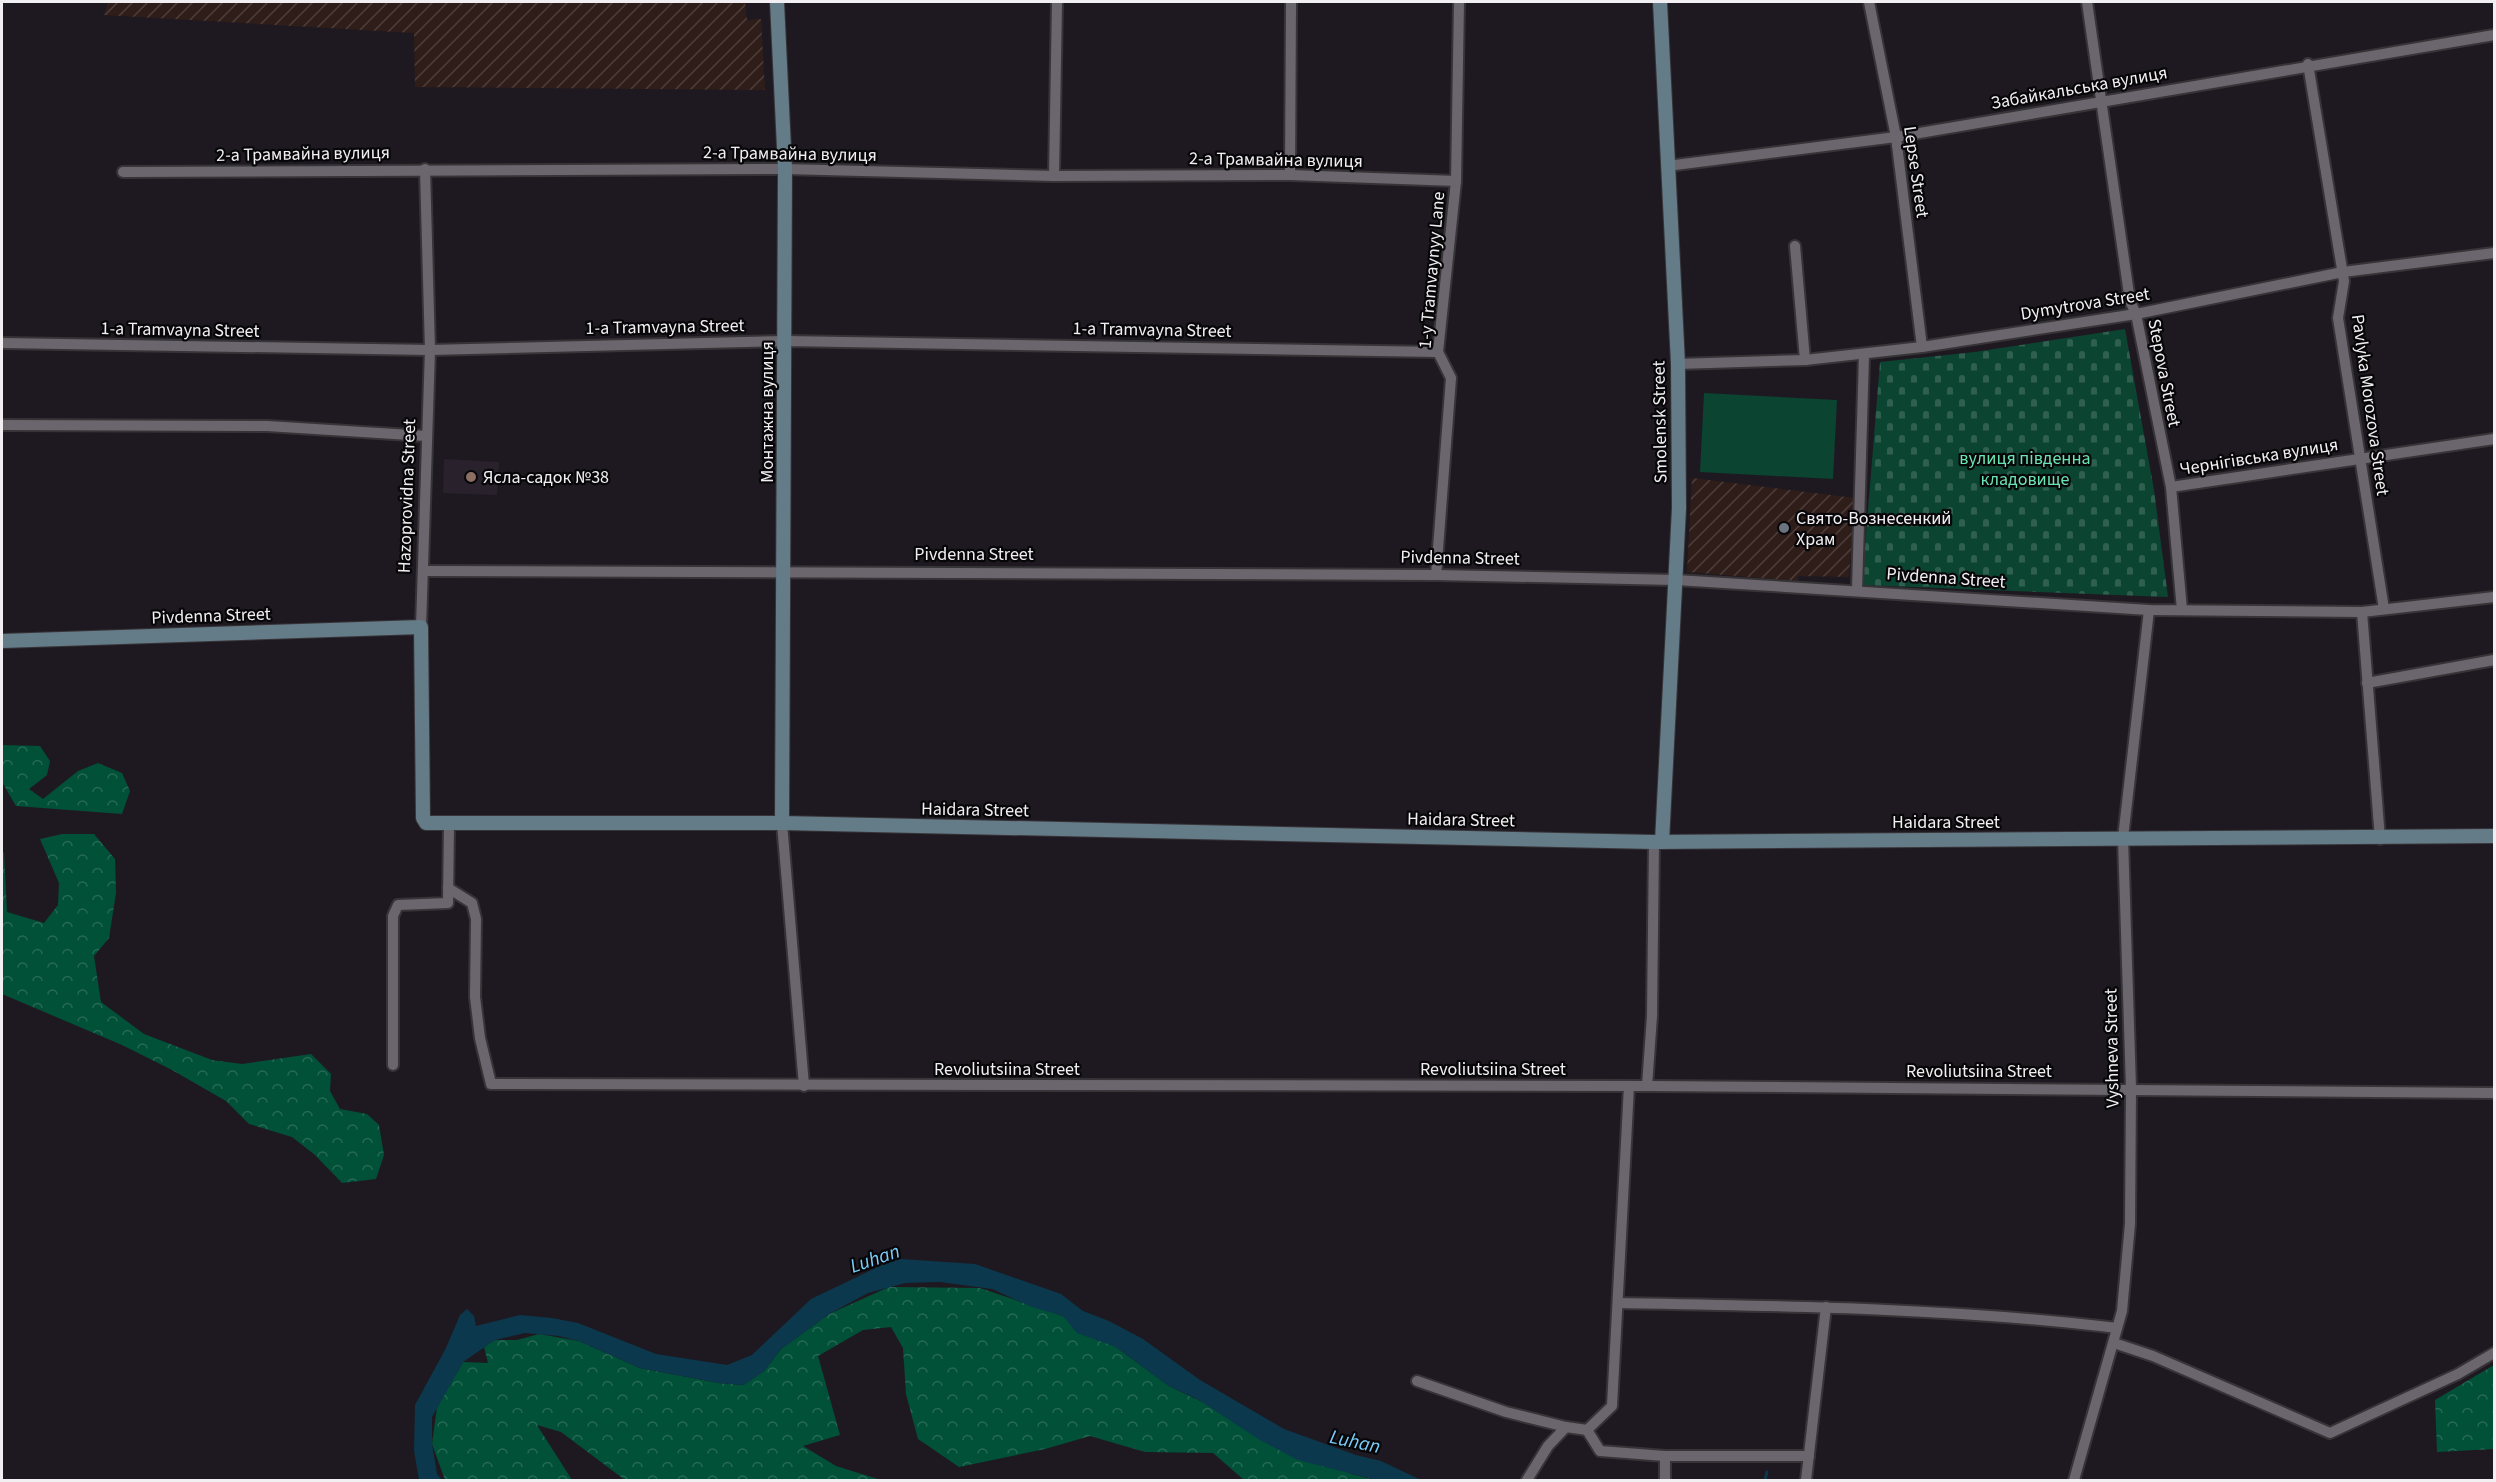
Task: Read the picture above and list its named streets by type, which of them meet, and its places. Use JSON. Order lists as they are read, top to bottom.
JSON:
{
  "streets": {
    "street": [
      "Забайкальська вулиця",
      "2-а Трамвайна вулиця",
      "Lepse Street",
      "1-y Tramvaynyy Lane",
      "Dymytrova Street",
      "1-a Tramvayna Street",
      "Stepova Street",
      "Pavlyka Morozova Street",
      "Монтажна вулиця",
      "Smolensk Street",
      "Чернігівська вулиця",
      "Hazoprovidna Street",
      "Pivdenna Street",
      "Haidara Street",
      "Vyshneva Street",
      "Revoliutsiina Street"
    ]
  },
  "crossings": [
    ["Забайкальська вулиця", "Lepse Street"],
    ["Забайкальська вулиця", "Stepova Street"],
    ["Забайкальська вулиця", "Pavlyka Morozova Street"],
    ["Забайкальська вулиця", "Smolensk Street"],
    ["2-а Трамвайна вулиця", "1-y Tramvaynyy Lane"],
    ["2-а Трамвайна вулиця", "Монтажна вулиця"],
    ["2-а Трамвайна вулиця", "Hazoprovidna Street"],
    ["Lepse Street", "Dymytrova Street"],
    ["1-y Tramvaynyy Lane", "1-a Tramvayna Street"],
    ["1-y Tramvaynyy Lane", "Pivdenna Street"],
    ["Dymytrova Street", "Stepova Street"],
    ["Dymytrova Street", "Pavlyka Morozova Street"],
    ["Dymytrova Street", "Smolensk Street"],
    ["1-a Tramvayna Street", "Монтажна вулиця"],
    ["1-a Tramvayna Street", "Hazoprovidna Street"],
    ["Stepova Street", "Чернігівська вулиця"],
    ["Stepova Street", "Pivdenna Street"],
    ["Pavlyka Morozova Street", "Чернігівська вулиця"],
    ["Pavlyka Morozova Street", "Pivdenna Street"],
    ["Монтажна вулиця", "Pivdenna Street"],
    ["Монтажна вулиця", "Haidara Street"],
    ["Smolensk Street", "Pivdenna Street"],
    ["Smolensk Street", "Haidara Street"],
    ["Hazoprovidna Street", "Pivdenna Street"],
    ["Hazoprovidna Street", "Haidara Street"],
    ["Pivdenna Street", "Vyshneva Street"],
    ["Haidara Street", "Vyshneva Street"],
    ["Vyshneva Street", "Revoliutsiina Street"]
  ],
  "water": ["Luhan"],
  "parks": ["вулиця південна кладовище"],
  "places": ["Ясла-садок №38", "Свято-Вознесенкий Храм"]
}
